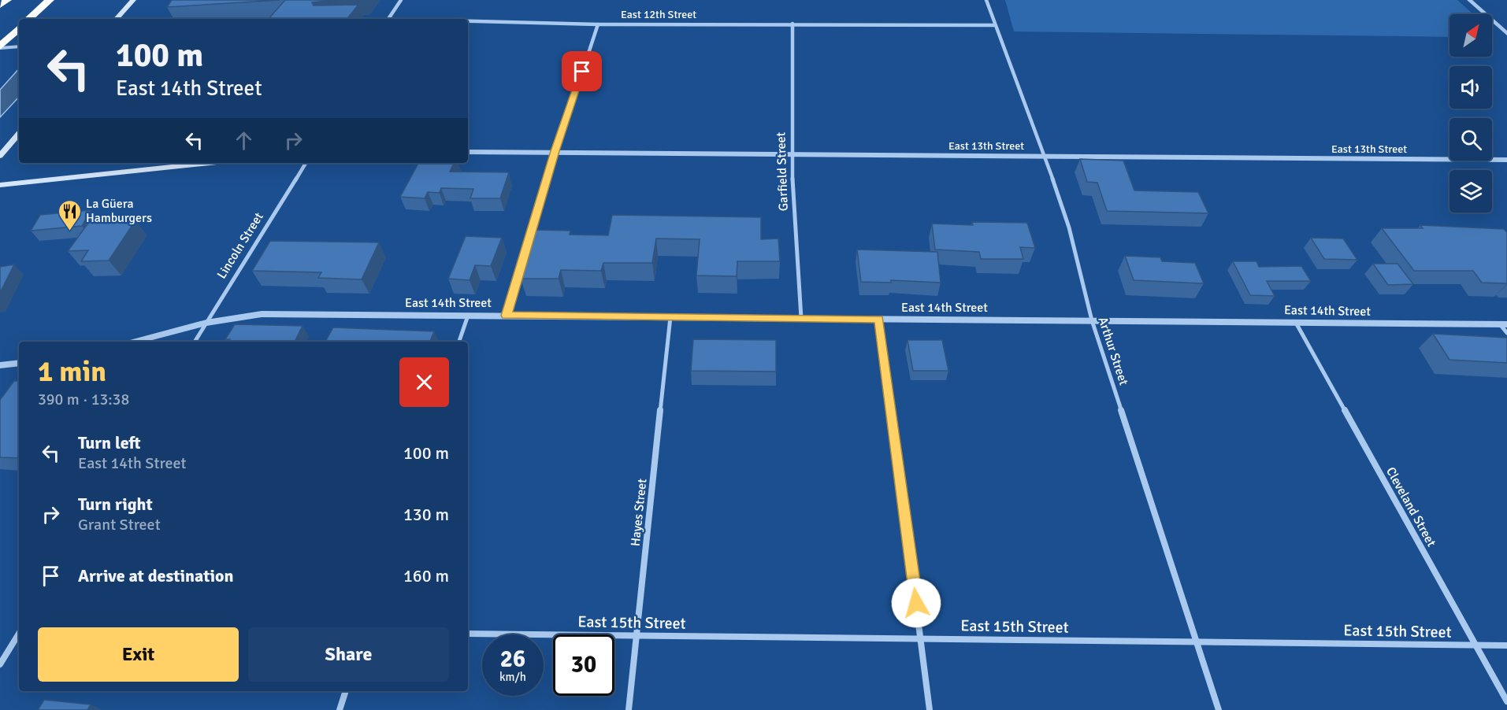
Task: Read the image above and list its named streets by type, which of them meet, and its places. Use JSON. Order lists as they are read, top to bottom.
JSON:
{
  "streets": {
    "street": [
      "East 12th Street",
      "East 13th Street",
      "Garfield Street",
      "Lincoln Street",
      "East 14th Street",
      "Arthur Street",
      "Cleveland Street",
      "Hayes Street",
      "East 15th Street"
    ]
  },
  "crossings": [
    ["East 12th Street", "Garfield Street"],
    ["East 12th Street", "Arthur Street"],
    ["East 13th Street", "Garfield Street"],
    ["East 13th Street", "Arthur Street"],
    ["Garfield Street", "East 14th Street"],
    ["Lincoln Street", "East 14th Street"],
    ["East 14th Street", "Arthur Street"],
    ["East 14th Street", "Cleveland Street"],
    ["East 14th Street", "Hayes Street"],
    ["Arthur Street", "East 15th Street"],
    ["Cleveland Street", "East 15th Street"],
    ["Hayes Street", "East 15th Street"]
  ],
  "places": {
    "restaurant": ["La Güera Hamburgers"]
  },
  "north": "top right",
  "page": {
    "turn": ["100 m", "East 14th Street"],
    "heading": ["1 min", "390 m · 13:38"],
    "list": [
      {
        "name": "Turn left",
        "note": "East 14th Street",
        "value": "100 m"
      },
      {
        "name": "Turn right",
        "note": "Grant Street",
        "value": "130 m"
      },
      {
        "name": "Arrive at destination",
        "value": "160 m"
      }
    ],
    "buttons": ["Exit", "Share"],
    "speed": "26 km/h",
    "limit": "30"
  }
}
